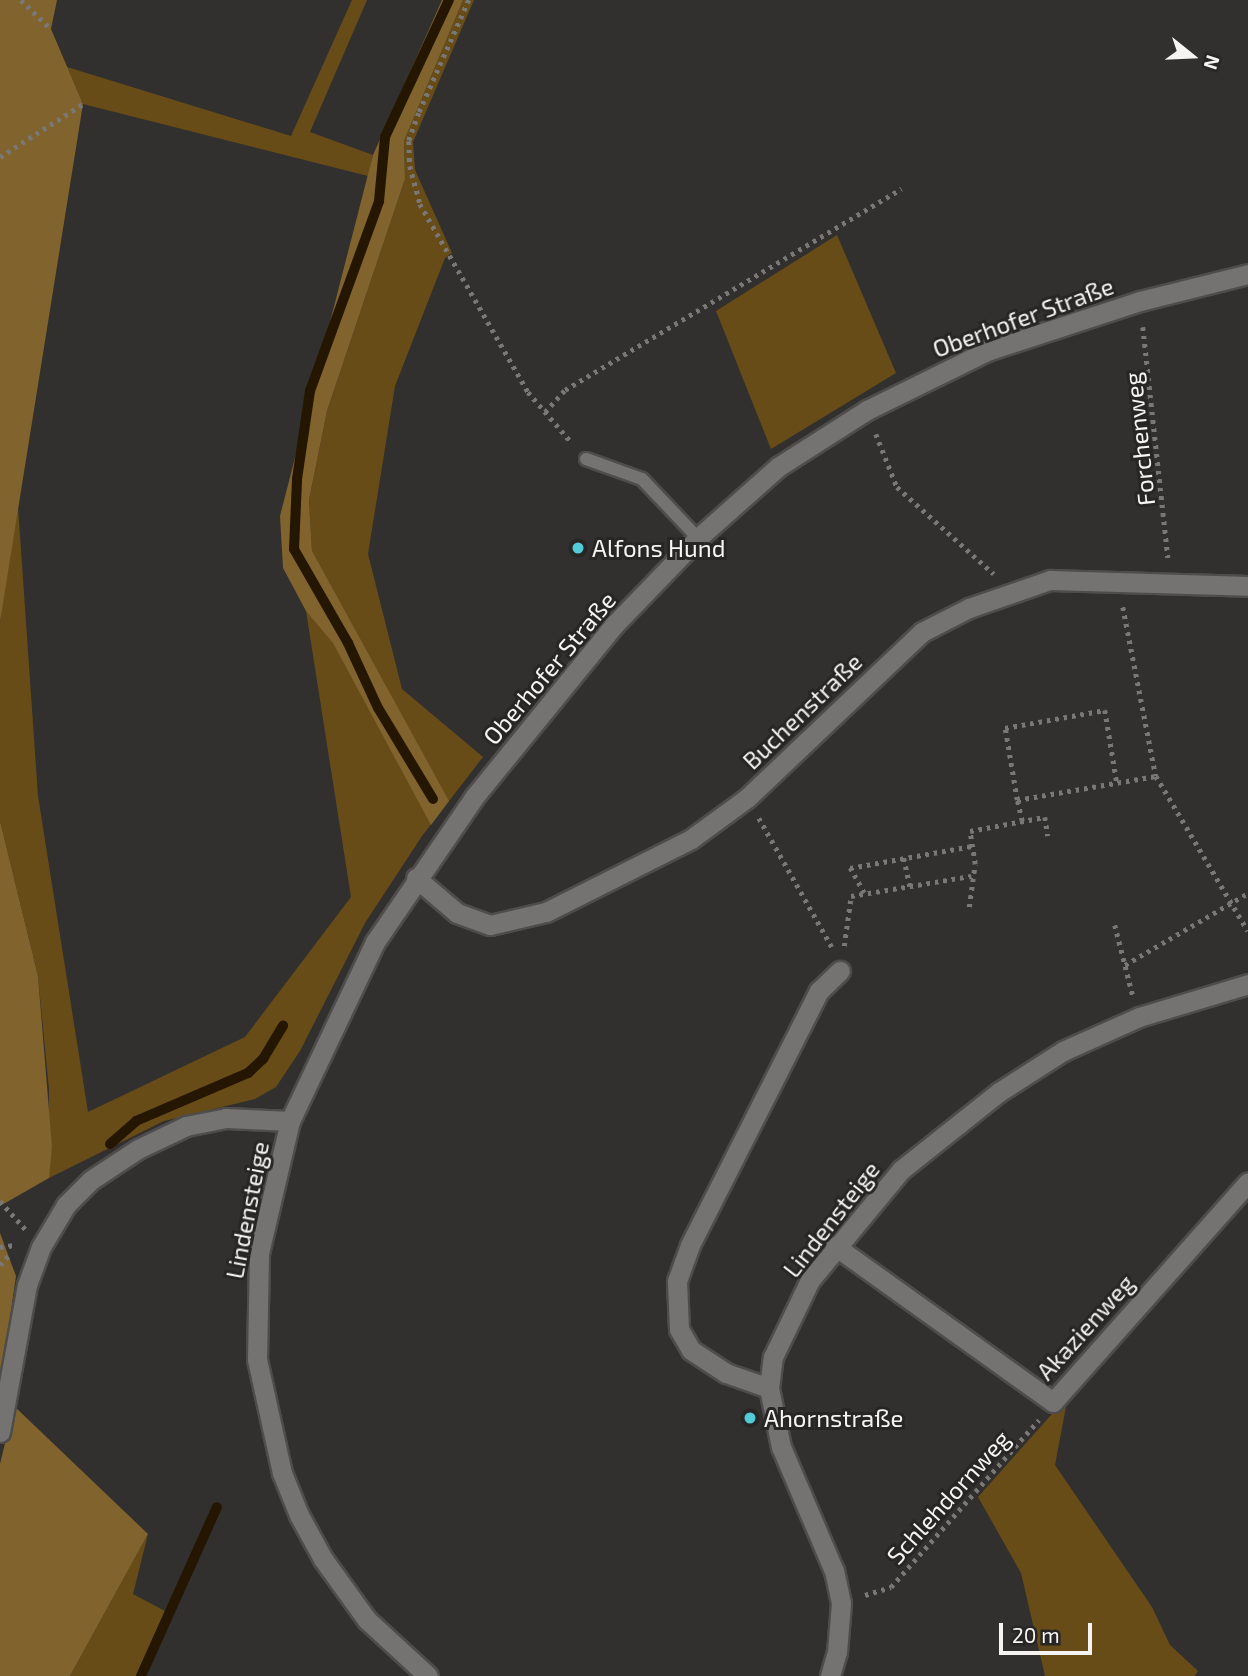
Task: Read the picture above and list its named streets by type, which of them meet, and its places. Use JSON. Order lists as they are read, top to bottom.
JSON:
{
  "streets": {
    "street": [
      "Oberhofer Straße",
      "Buchenstraße",
      "Lindensteige",
      "Akazienweg"
    ],
    "path": ["Forchenweg", "Schlehdornweg"]
  },
  "crossings": [
    ["Oberhofer Straße", "Forchenweg"],
    ["Oberhofer Straße", "Buchenstraße"],
    ["Oberhofer Straße", "Lindensteige"],
    ["Lindensteige", "Akazienweg"],
    ["Akazienweg", "Schlehdornweg"]
  ],
  "places": ["Alfons Hund", "Ahornstraße"],
  "scale_bar": "20 m",
  "north": "right"
}
